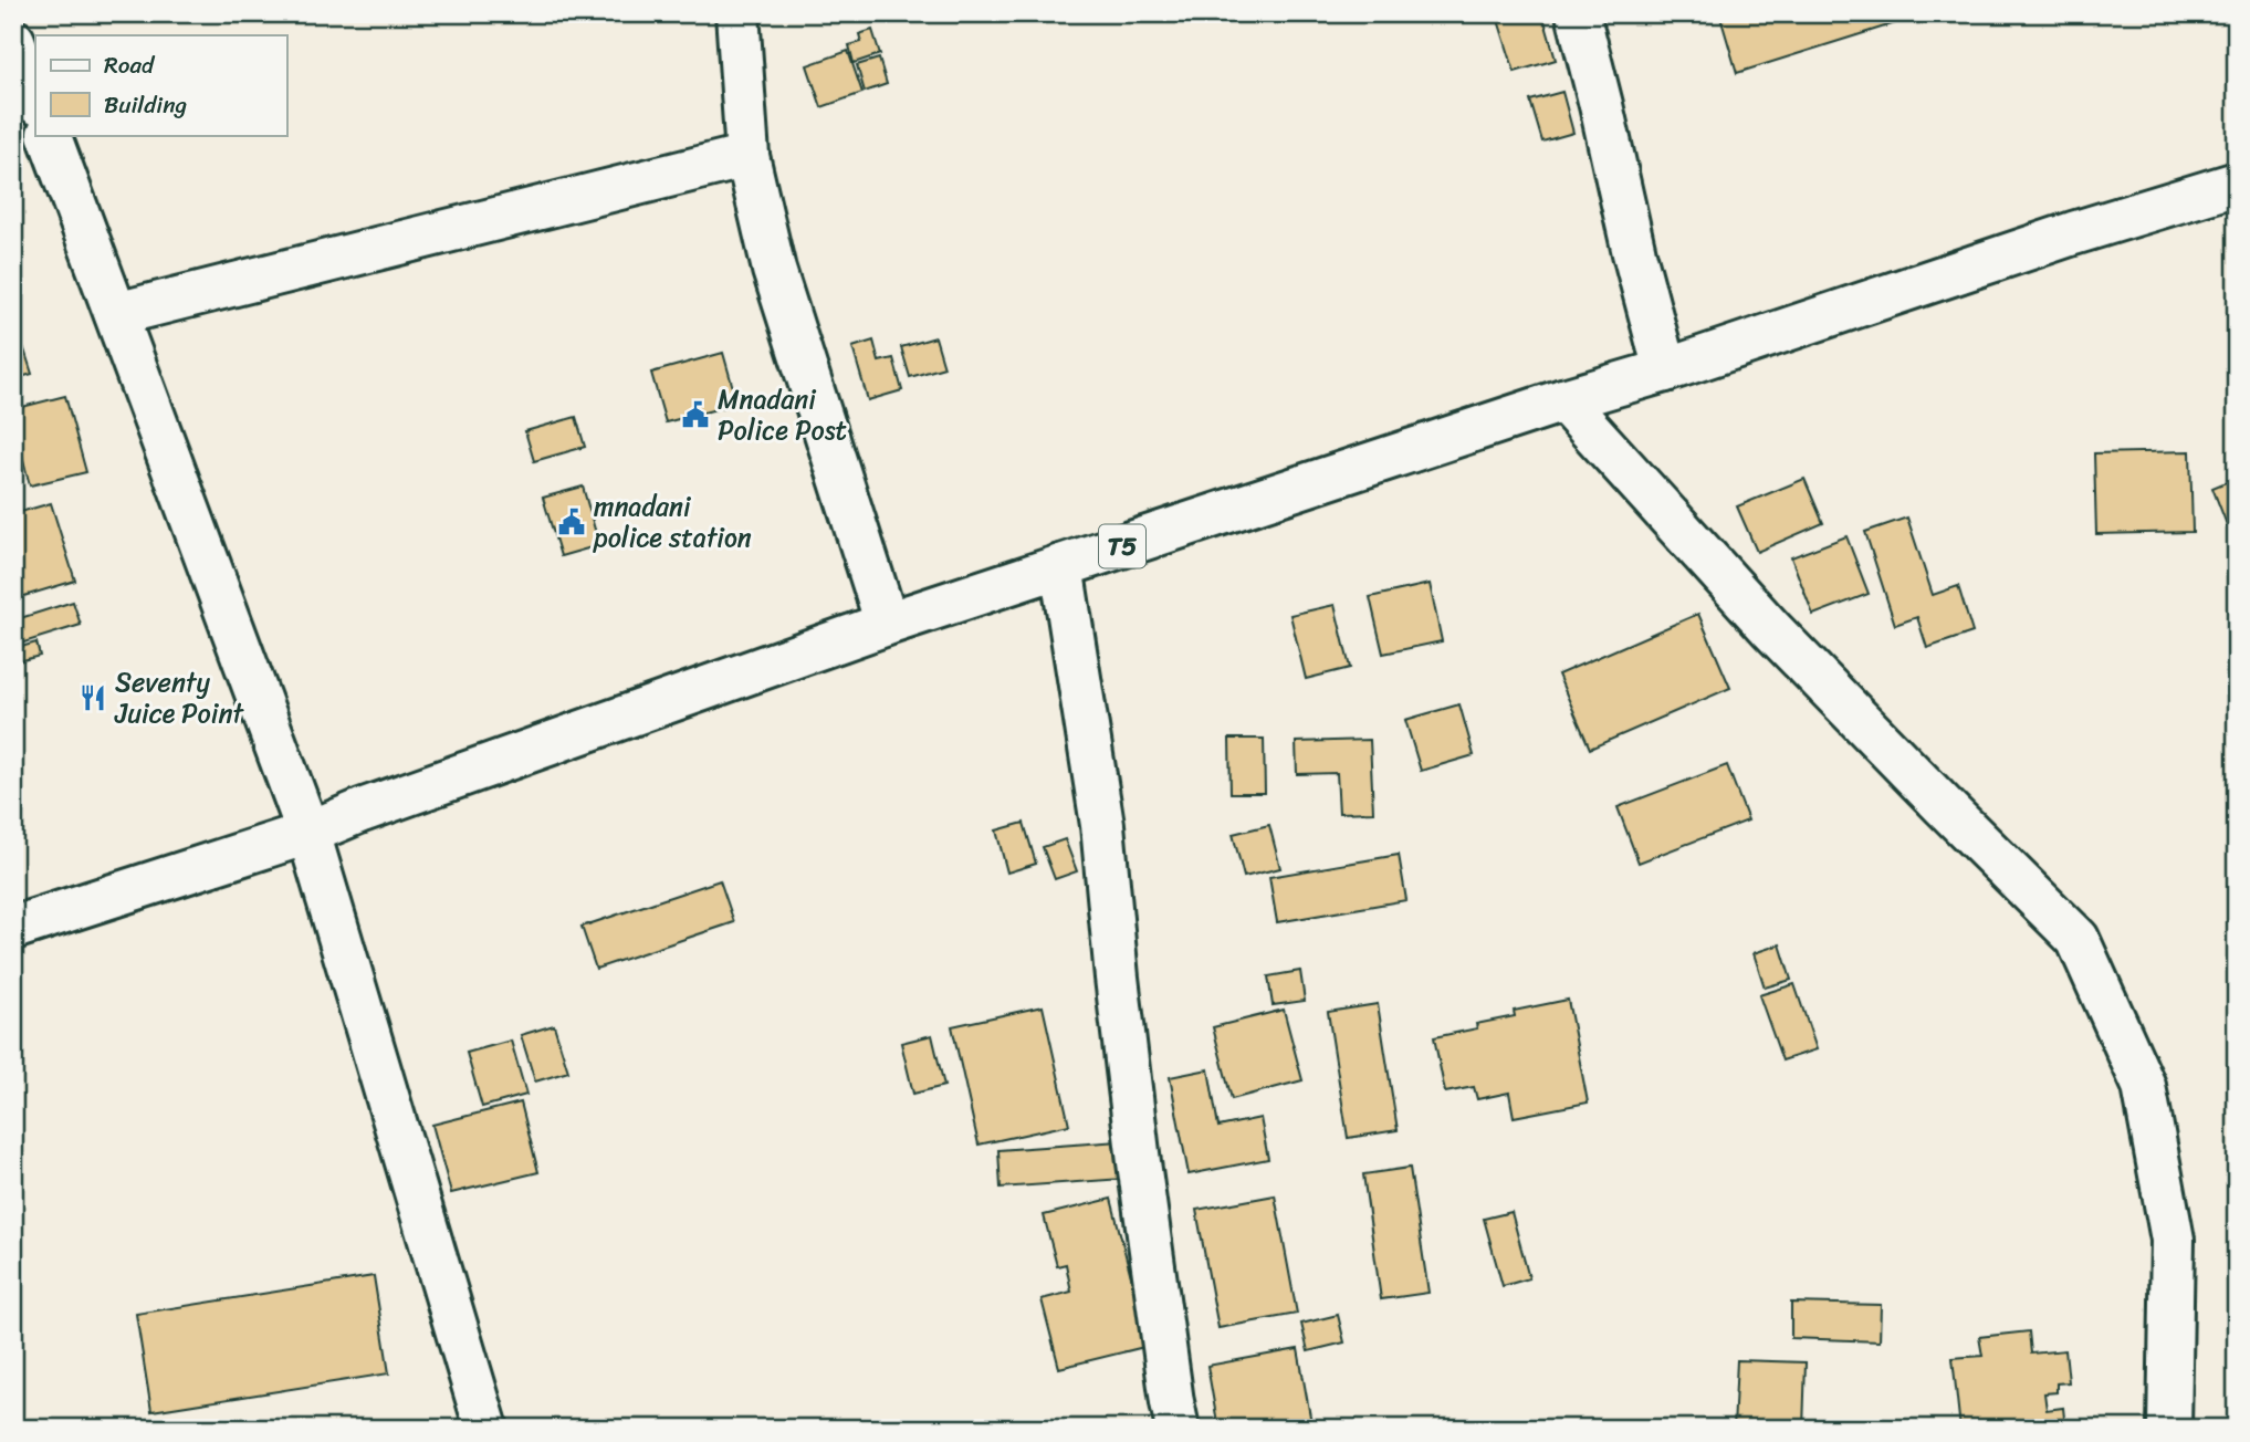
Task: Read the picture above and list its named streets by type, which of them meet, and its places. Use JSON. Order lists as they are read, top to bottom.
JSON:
{
  "streets": {
    "main road": ["T5"]
  },
  "places": {
    "public building": ["Mnadani Police Post", "mnadani police station"],
    "restaurant": ["Seventy Juice Point"]
  },
  "legend": ["Road", "Building"]
}
